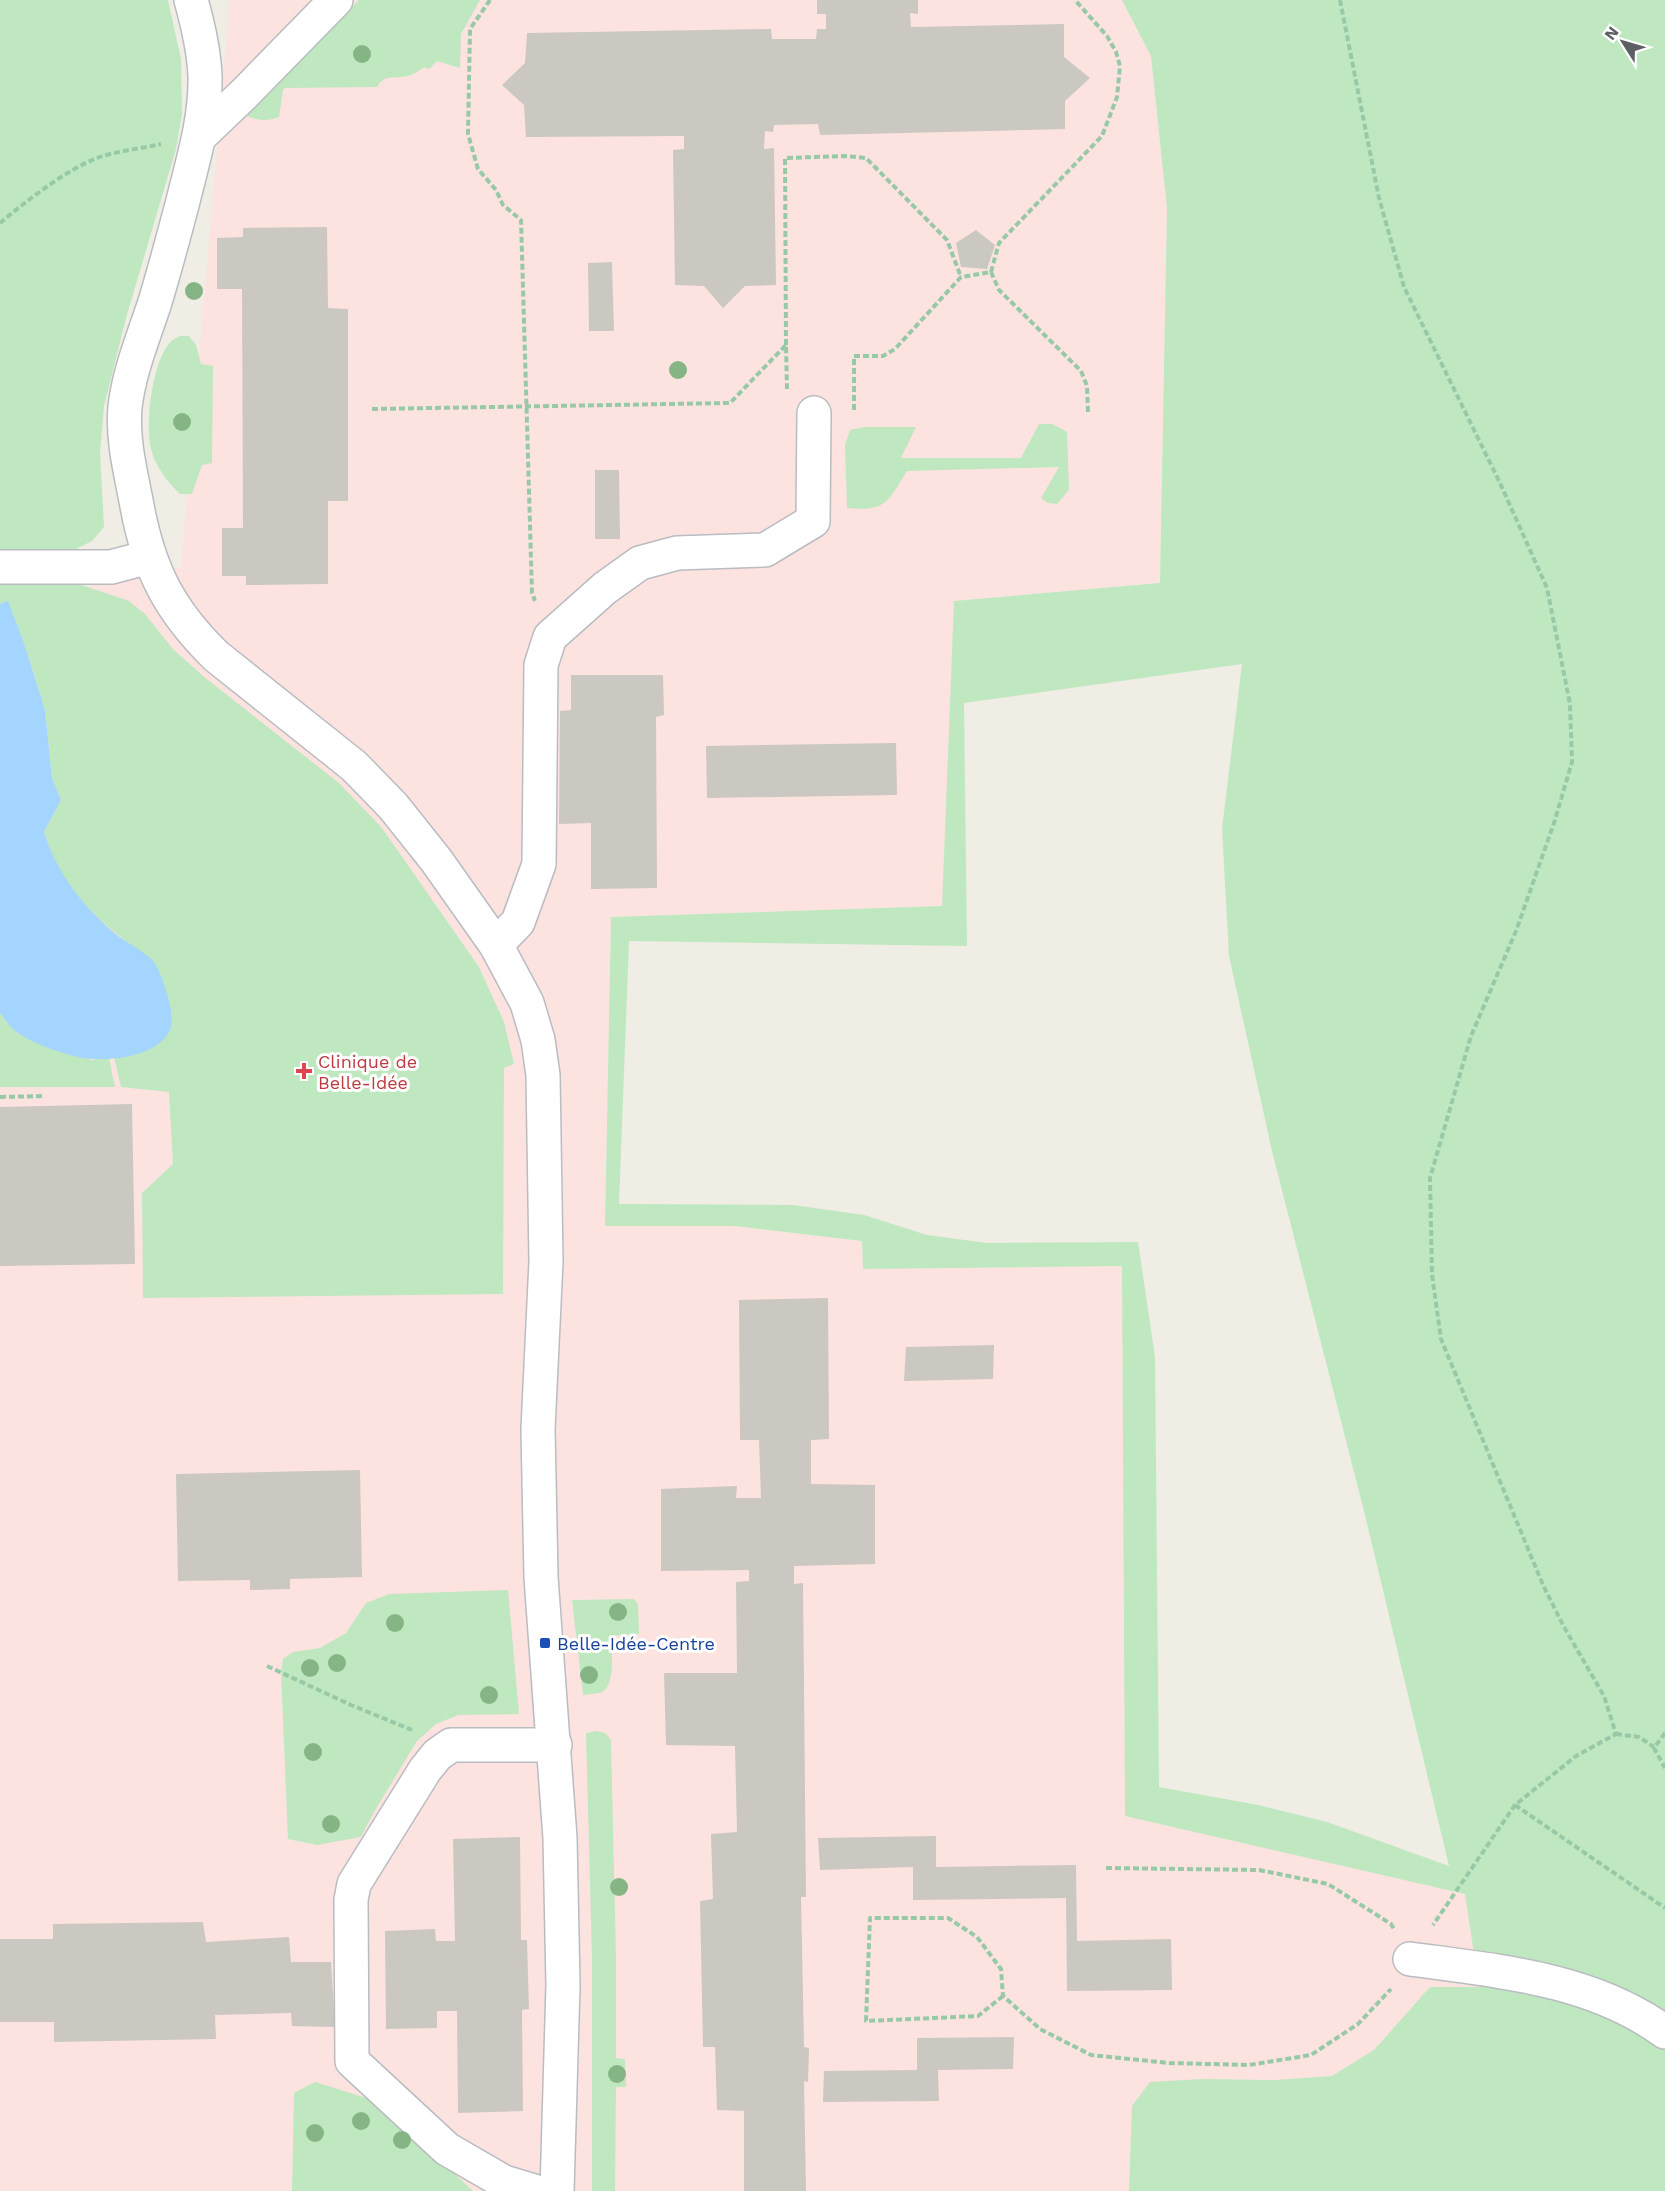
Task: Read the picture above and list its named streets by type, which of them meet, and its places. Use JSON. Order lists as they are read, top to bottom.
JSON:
{
  "places": {
    "health": ["Clinique de Belle-Idée"],
    "transit": ["Belle-Idée-Centre"]
  },
  "north": "top left"
}
